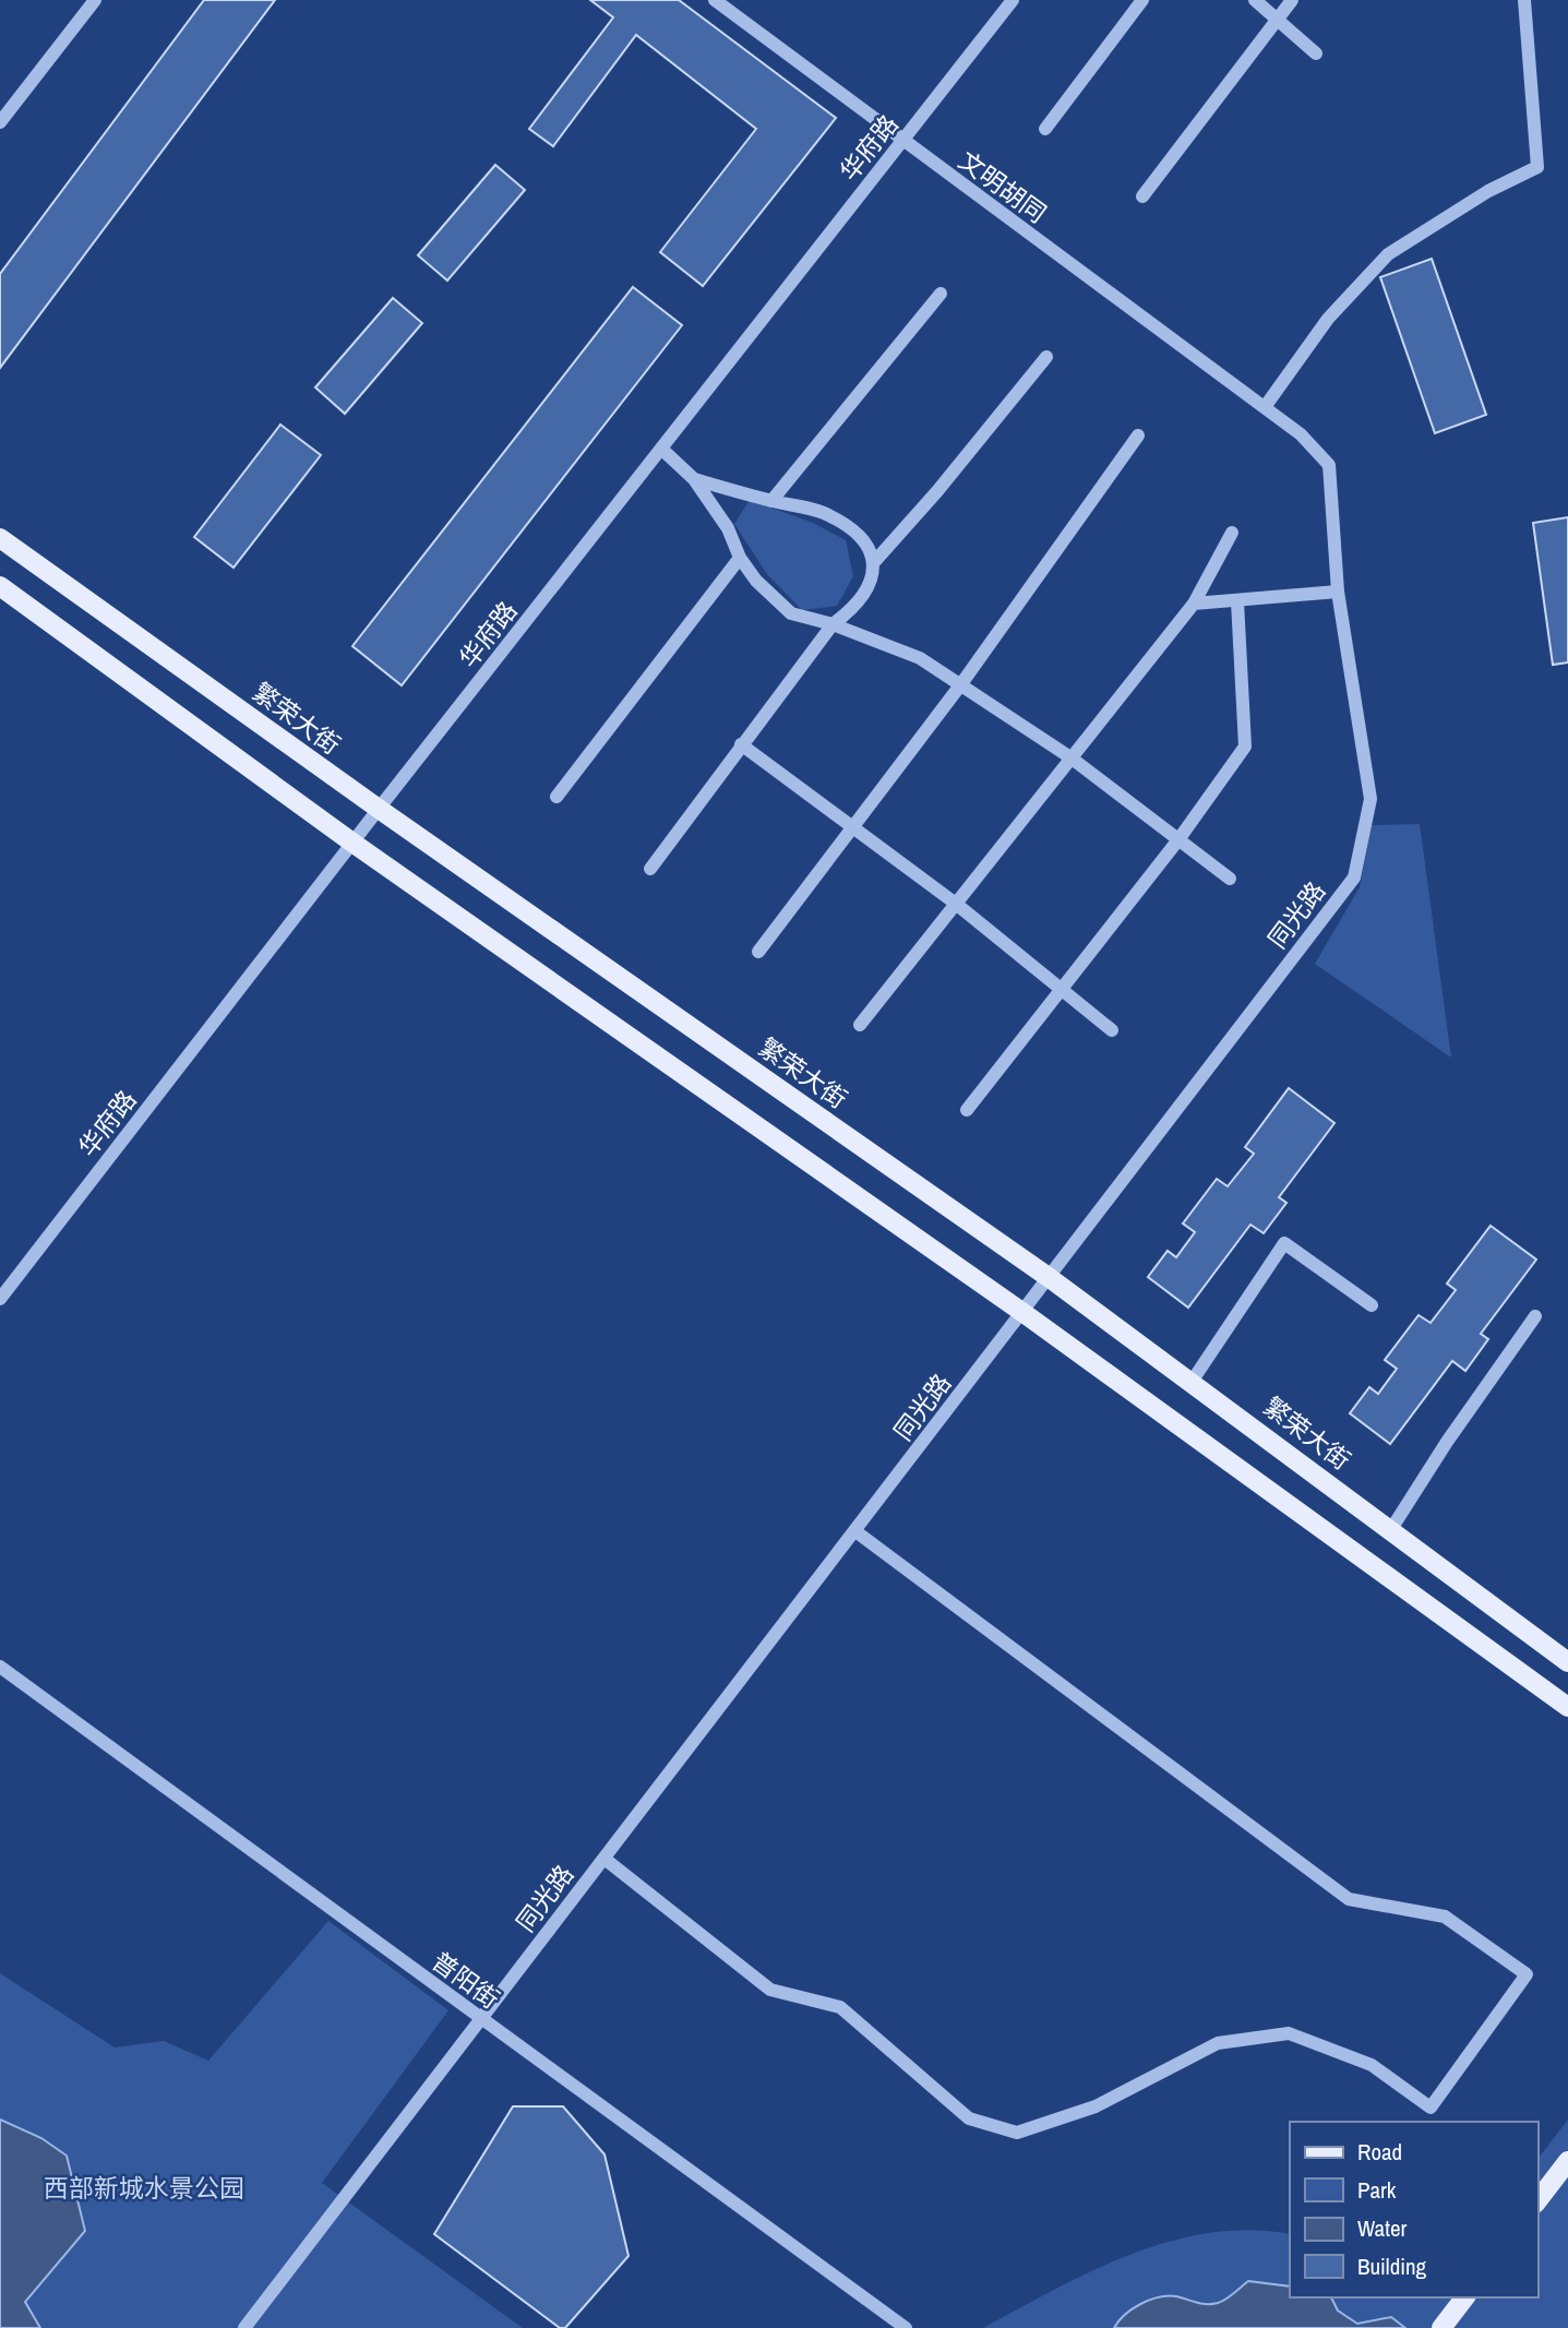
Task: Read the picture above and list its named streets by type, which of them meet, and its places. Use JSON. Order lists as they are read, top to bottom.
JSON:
{
  "streets": {
    "main road": ["繁荣大街"],
    "street": [
      "华府路",
      "文明胡同",
      "同光路",
      "普阳街"
    ]
  },
  "crossings": [
    ["华府路", "文明胡同"],
    ["华府路", "繁荣大街"],
    ["文明胡同", "同光路"],
    ["繁荣大街", "同光路"],
    ["同光路", "普阳街"]
  ],
  "parks": ["西部新城水景公园"],
  "legend": [
    "Road",
    "Park",
    "Water",
    "Building"
  ]
}
